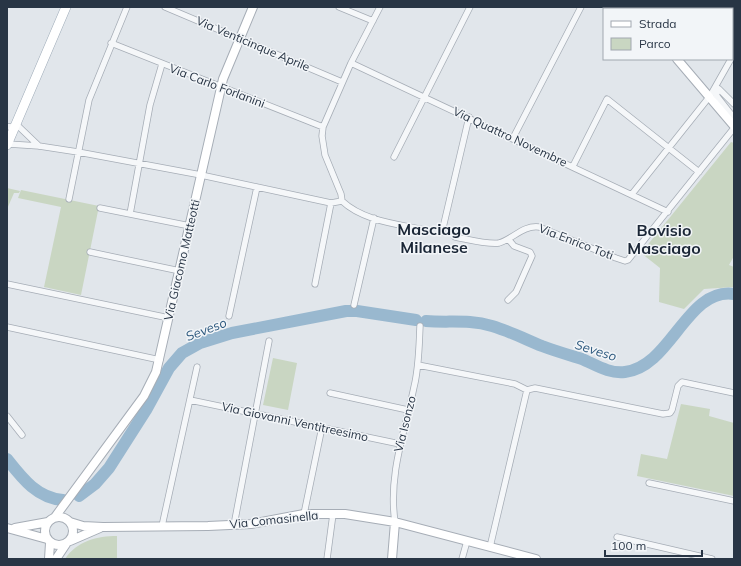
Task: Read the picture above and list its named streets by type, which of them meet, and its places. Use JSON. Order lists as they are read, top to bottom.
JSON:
{
  "streets": {
    "street": [
      "Via Venticinque Aprile",
      "Via Carlo Forlanini",
      "Via Quattro Novembre",
      "Via Enrico Toti",
      "Via Giacomo Matteotti",
      "Via Giovanni Ventitreesimo",
      "Via Isonzo",
      "Via Comasinella"
    ]
  },
  "crossings": [
    ["Via Venticinque Aprile", "Via Giacomo Matteotti"],
    ["Via Carlo Forlanini", "Via Giacomo Matteotti"],
    ["Via Quattro Novembre", "Via Enrico Toti"],
    ["Via Giacomo Matteotti", "Via Comasinella"],
    ["Via Giovanni Ventitreesimo", "Via Isonzo"],
    ["Via Isonzo", "Via Comasinella"]
  ],
  "districts": ["Masciago Milanese", "Bovisio Masciago"],
  "water": ["Seveso"],
  "legend": ["Strada", "Parco"],
  "scale_bar": "100 m"
}
